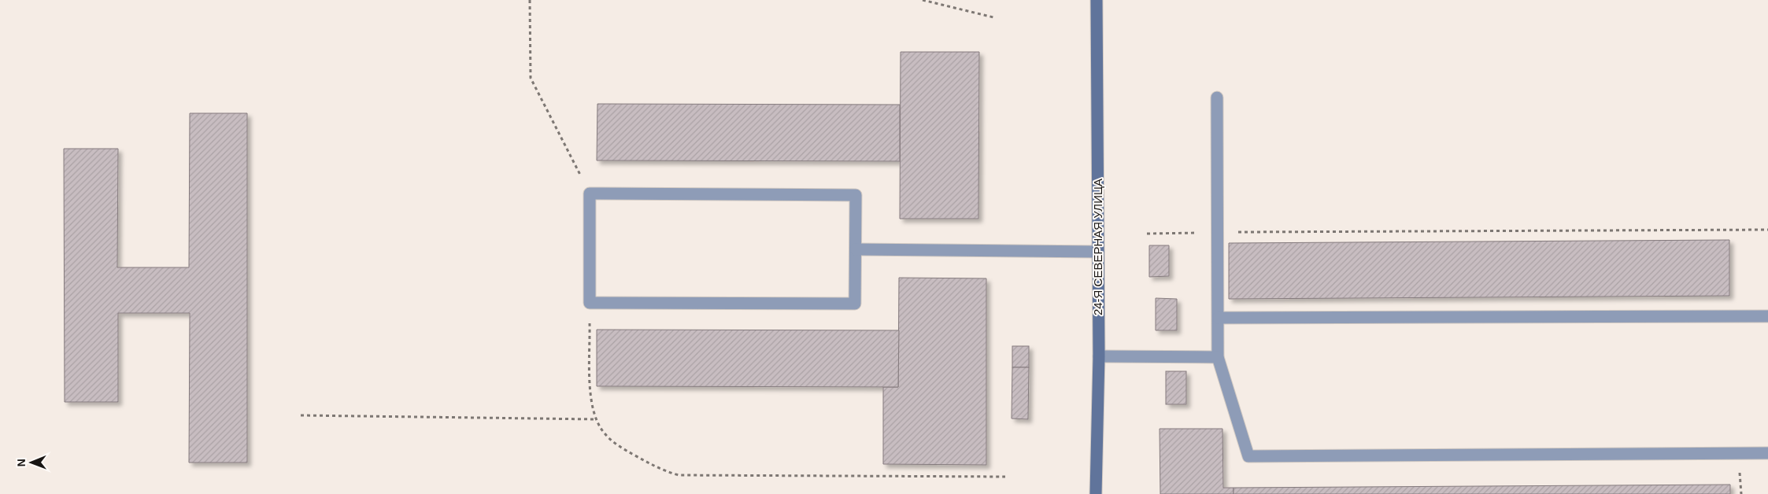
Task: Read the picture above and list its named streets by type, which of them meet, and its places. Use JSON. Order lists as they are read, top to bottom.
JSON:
{
  "streets": {
    "main road": ["24-Я СЕВЕРНАЯ УЛИЦА"]
  },
  "north": "left"
}
